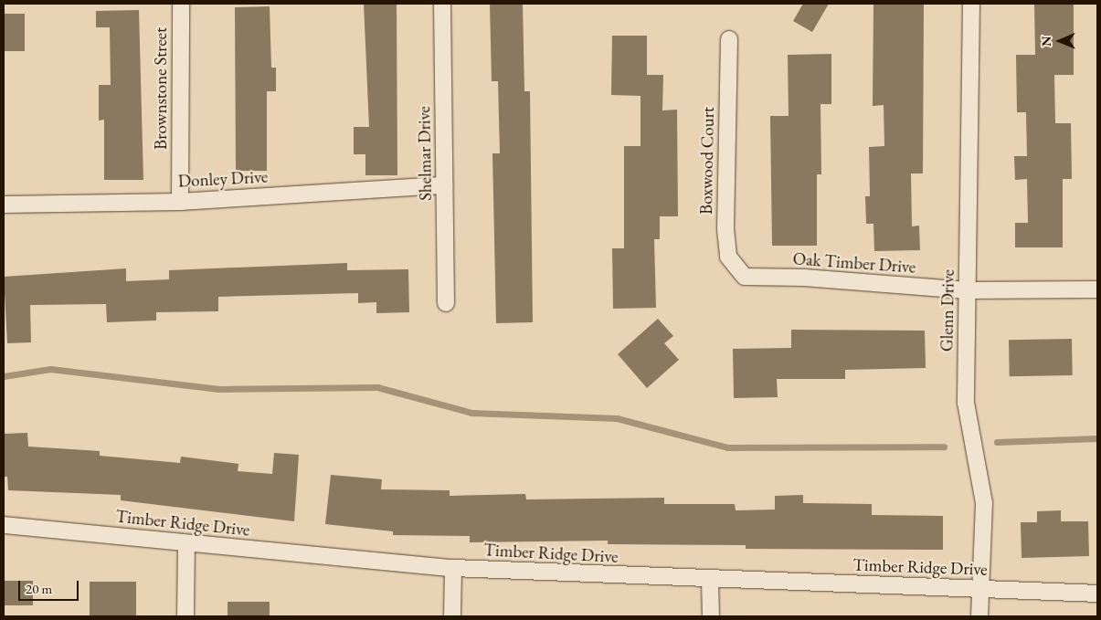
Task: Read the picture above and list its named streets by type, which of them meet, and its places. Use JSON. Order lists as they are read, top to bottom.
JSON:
{
  "streets": {
    "street": [
      "Brownstone Street",
      "Shelmar Drive",
      "Boxwood Court",
      "Donley Drive",
      "Oak Timber Drive",
      "Glenn Drive",
      "Timber Ridge Drive"
    ]
  },
  "crossings": [
    ["Brownstone Street", "Donley Drive"],
    ["Shelmar Drive", "Donley Drive"],
    ["Boxwood Court", "Oak Timber Drive"],
    ["Oak Timber Drive", "Glenn Drive"],
    ["Glenn Drive", "Timber Ridge Drive"]
  ],
  "scale_bar": "20 m",
  "north": "left"
}
